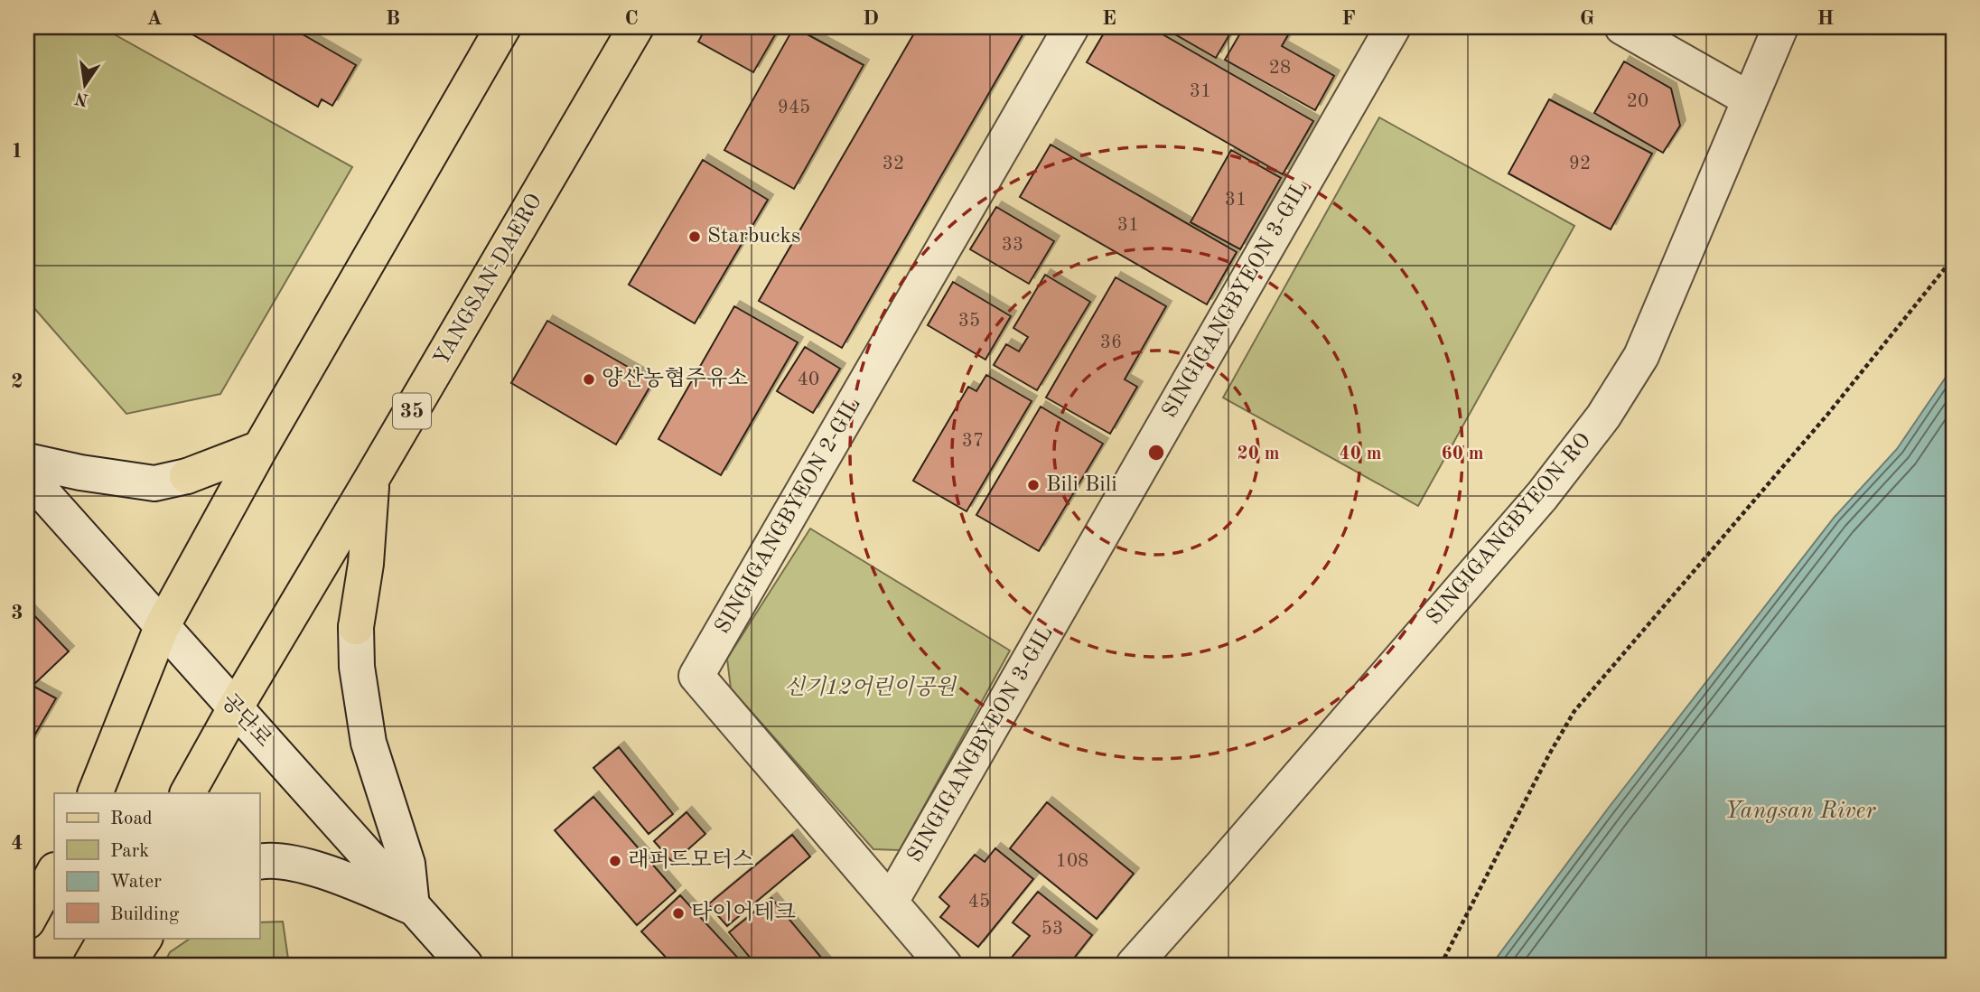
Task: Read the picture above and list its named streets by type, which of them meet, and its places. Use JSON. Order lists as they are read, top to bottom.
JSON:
{
  "streets": {
    "main road": ["YANGSAN-DAERO", "35"],
    "street": [
      "SINGIGANGBYEON 3-GIL",
      "SINGIGANGBYEON 2-GIL",
      "SINGIGANGBYEON-RO",
      "공단로"
    ]
  },
  "crossings": [
    ["YANGSAN-DAERO", "공단로"],
    ["SINGIGANGBYEON 3-GIL", "SINGIGANGBYEON 2-GIL"]
  ],
  "water": ["Yangsan River"],
  "parks": ["신기12어린이공원"],
  "places": [
    "Starbucks",
    "양산농협주유소",
    "Bili Bili",
    "래퍼드모터스",
    "타이어테크"
  ],
  "house_numbers": [
    "28",
    "31",
    "20",
    "945",
    "32",
    "92",
    "31",
    "31",
    "33",
    "35",
    "36",
    "40",
    "37",
    "108",
    "45",
    "53"
  ],
  "legend": [
    "Road",
    "Park",
    "Water",
    "Building"
  ],
  "north": "bottom",
  "grid": {
    "columns": [
      "A",
      "B",
      "C",
      "D",
      "E",
      "F",
      "G",
      "H"
    ],
    "rows": [
      "1",
      "2",
      "3",
      "4"
    ]
  },
  "rings": ["20 m", "40 m", "60 m"]
}
